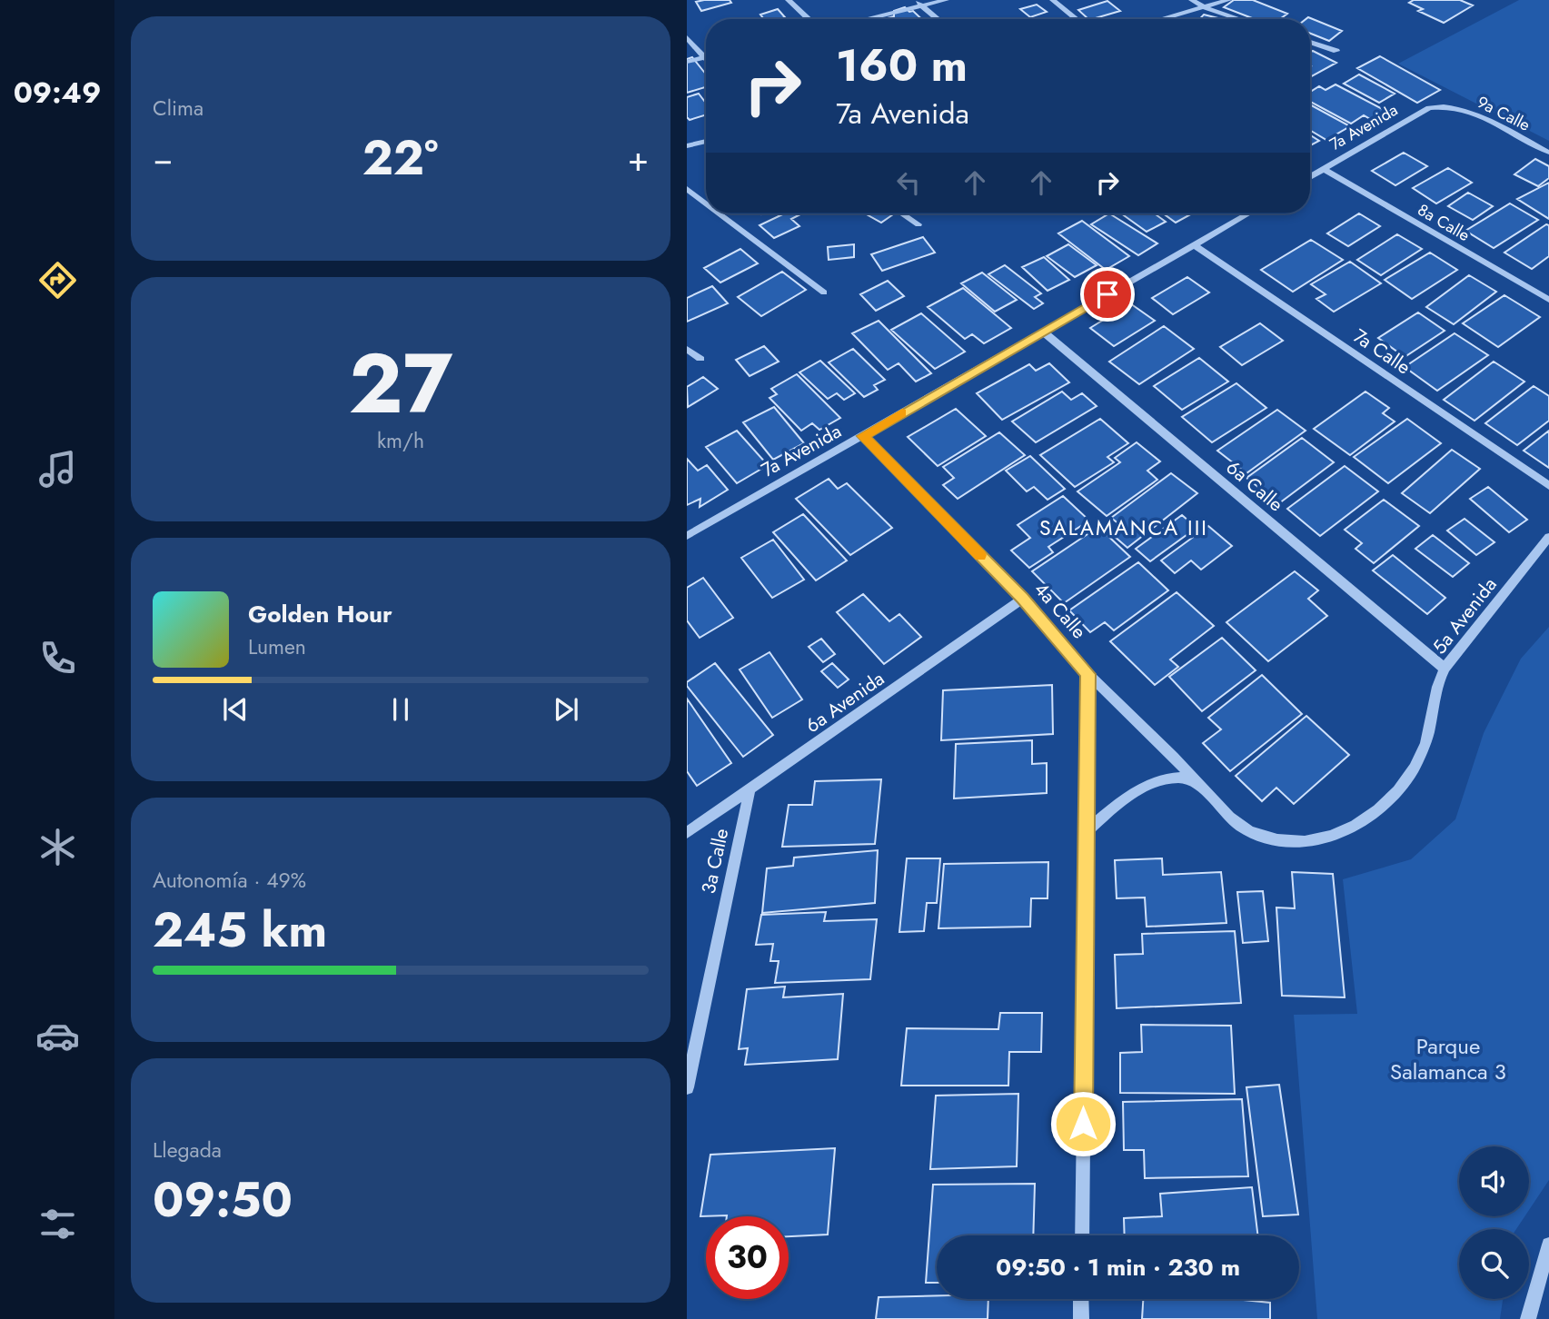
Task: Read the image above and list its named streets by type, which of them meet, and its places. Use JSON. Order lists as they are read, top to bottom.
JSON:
{
  "streets": {
    "street": [
      "9a Calle",
      "7a Avenida",
      "8a Calle",
      "7a Calle",
      "6a Calle",
      "4a Calle",
      "5a Avenida",
      "6a Avenida",
      "3a Calle"
    ]
  },
  "crossings": [
    ["9a Calle", "7a Avenida"],
    ["7a Avenida", "8a Calle"],
    ["7a Avenida", "7a Calle"],
    ["7a Avenida", "6a Calle"],
    ["7a Avenida", "4a Calle"],
    ["6a Calle", "5a Avenida"],
    ["4a Calle", "5a Avenida"],
    ["4a Calle", "6a Avenida"],
    ["6a Avenida", "3a Calle"]
  ],
  "districts": ["SALAMANCA III"],
  "parks": ["Parque Salamanca 3"],
  "page": {
    "tabs": "09:49",
    "tile": [
      "Clima",
      ["27", "km/h"],
      ["Autonomía · 49%", "245 km"],
      ["Llegada", "09:50"]
    ],
    "turn": ["160 m", "7a Avenida"],
    "heat": ["−", "22°", "+"],
    "song": ["Golden Hour", "Lumen"],
    "limit": "30",
    "trip": "09:50 · 1 min · 230 m"
  }
}
